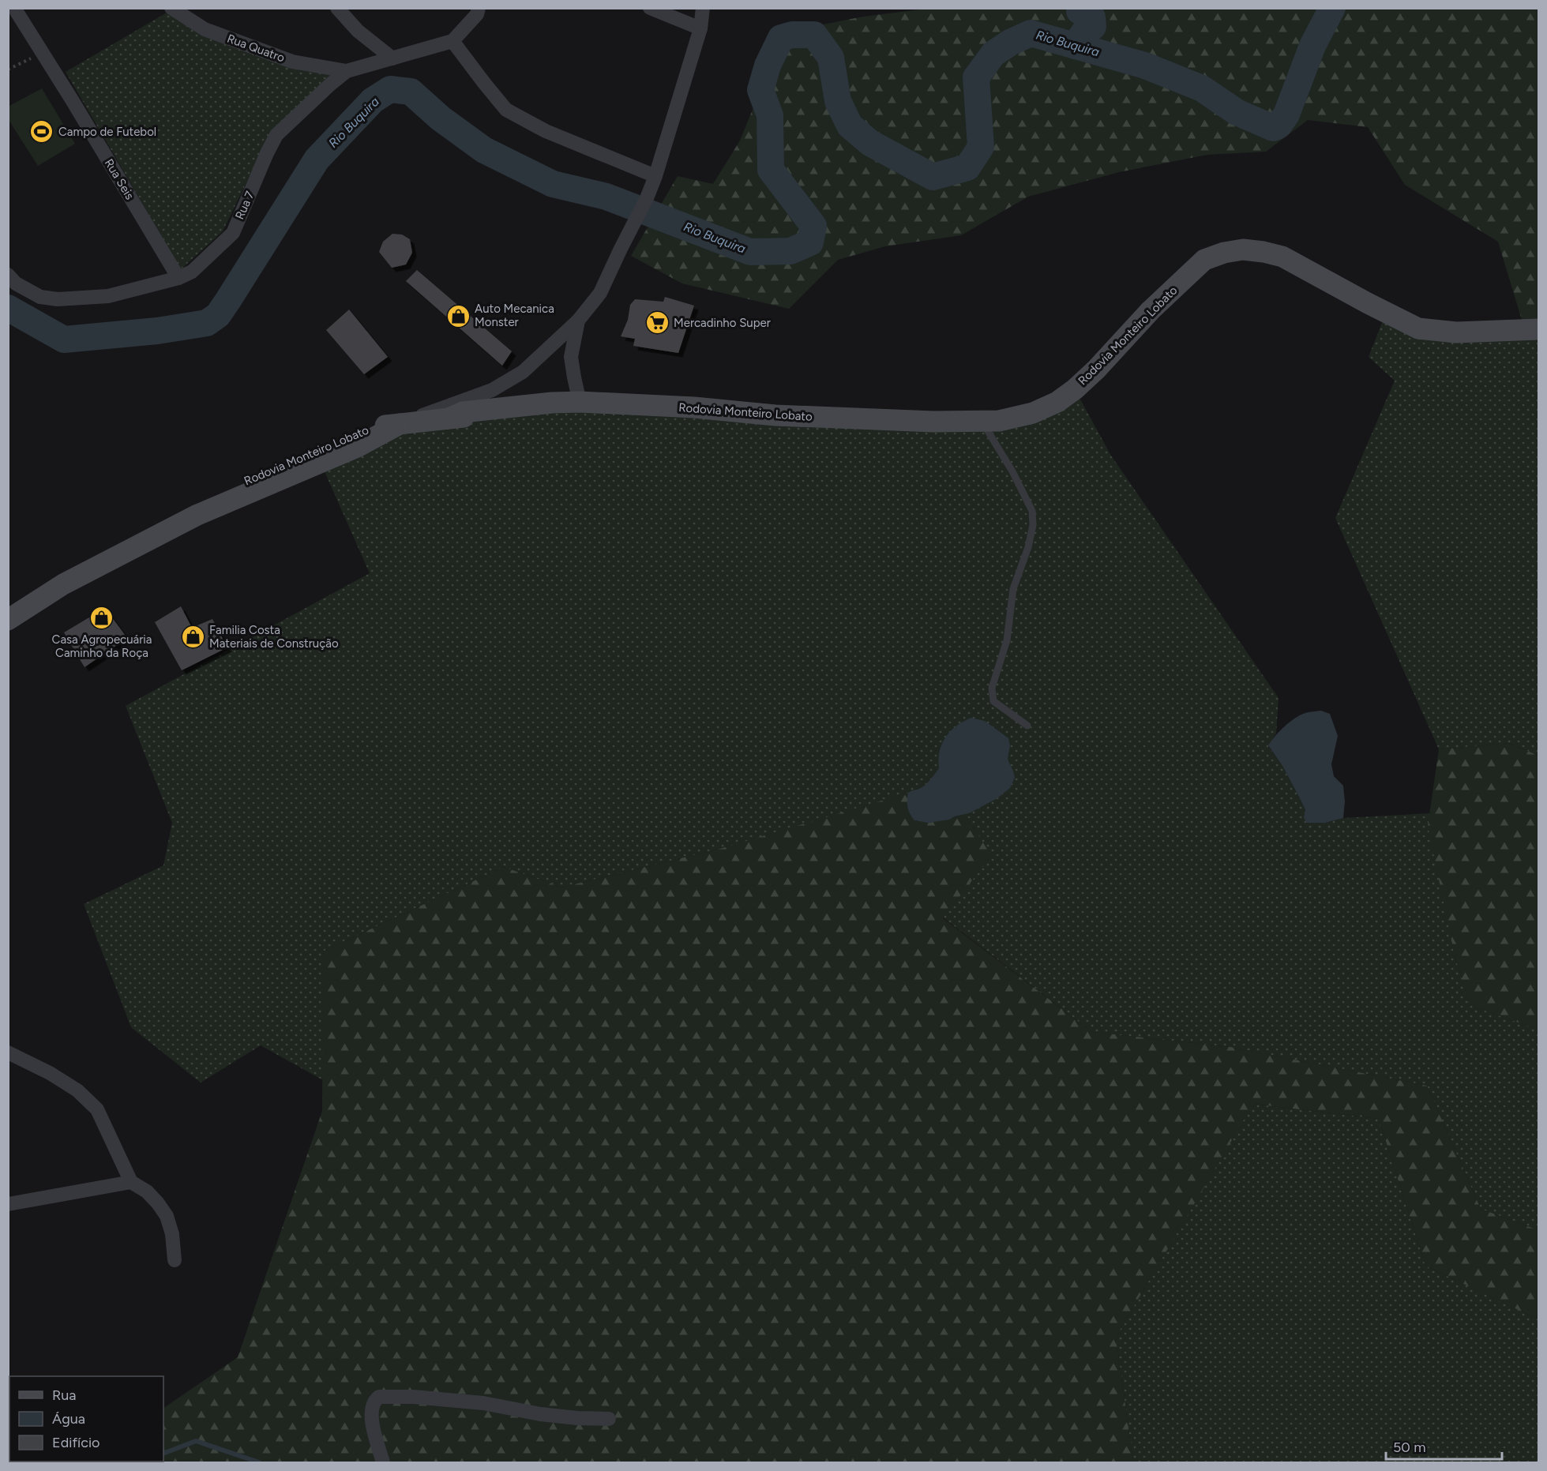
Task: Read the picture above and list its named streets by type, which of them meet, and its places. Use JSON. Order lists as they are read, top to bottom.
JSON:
{
  "streets": {
    "main road": ["Rodovia Monteiro Lobato"],
    "street": ["Rua Quatro", "Rua Seis", "Rua 7"]
  },
  "crossings": [
    ["Rua Quatro", "Rua 7"],
    ["Rua Seis", "Rua 7"]
  ],
  "water": ["Rio Buquira"],
  "places": {
    "sports": ["Campo de Futebol"],
    "shop": ["Auto Mecanica Monster", "Casa Agropecuária Caminho da Roça", "Familia Costa Materiais de Construção"],
    "supermarket": ["Mercadinho Super"]
  },
  "legend": ["Rua", "Água", "Edifício"],
  "scale_bar": "50 m"
}
